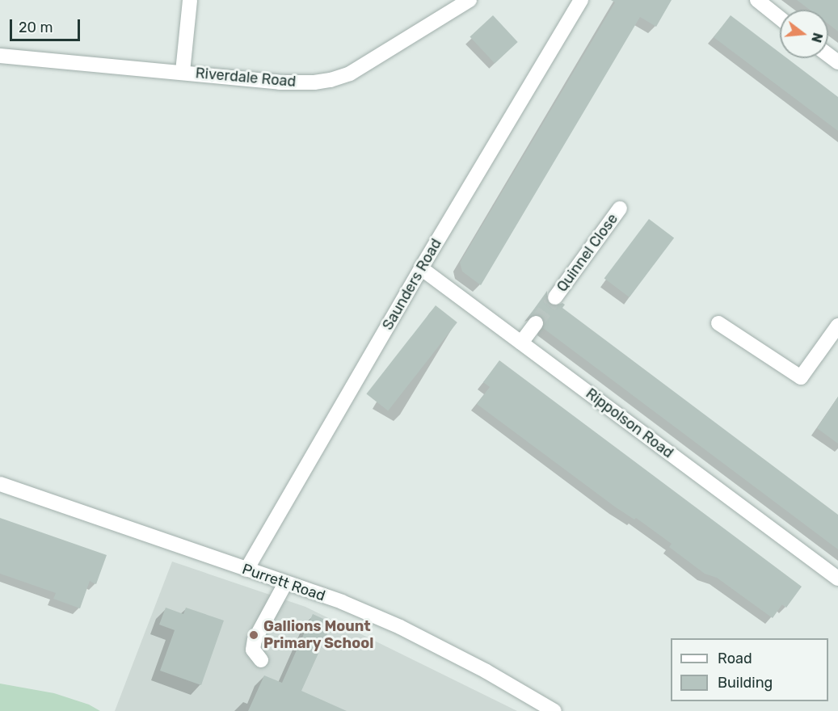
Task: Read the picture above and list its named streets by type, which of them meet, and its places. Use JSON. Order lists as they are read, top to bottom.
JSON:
{
  "streets": {
    "street": [
      "Riverdale Road",
      "Quinnel Close",
      "Saunders Road",
      "Rippolson Road",
      "Purrett Road"
    ]
  },
  "crossings": [
    ["Saunders Road", "Rippolson Road"],
    ["Saunders Road", "Purrett Road"]
  ],
  "places": ["Gallions Mount Primary School"],
  "legend": ["Road", "Building"],
  "scale_bar": "20 m",
  "north": "right"
}
